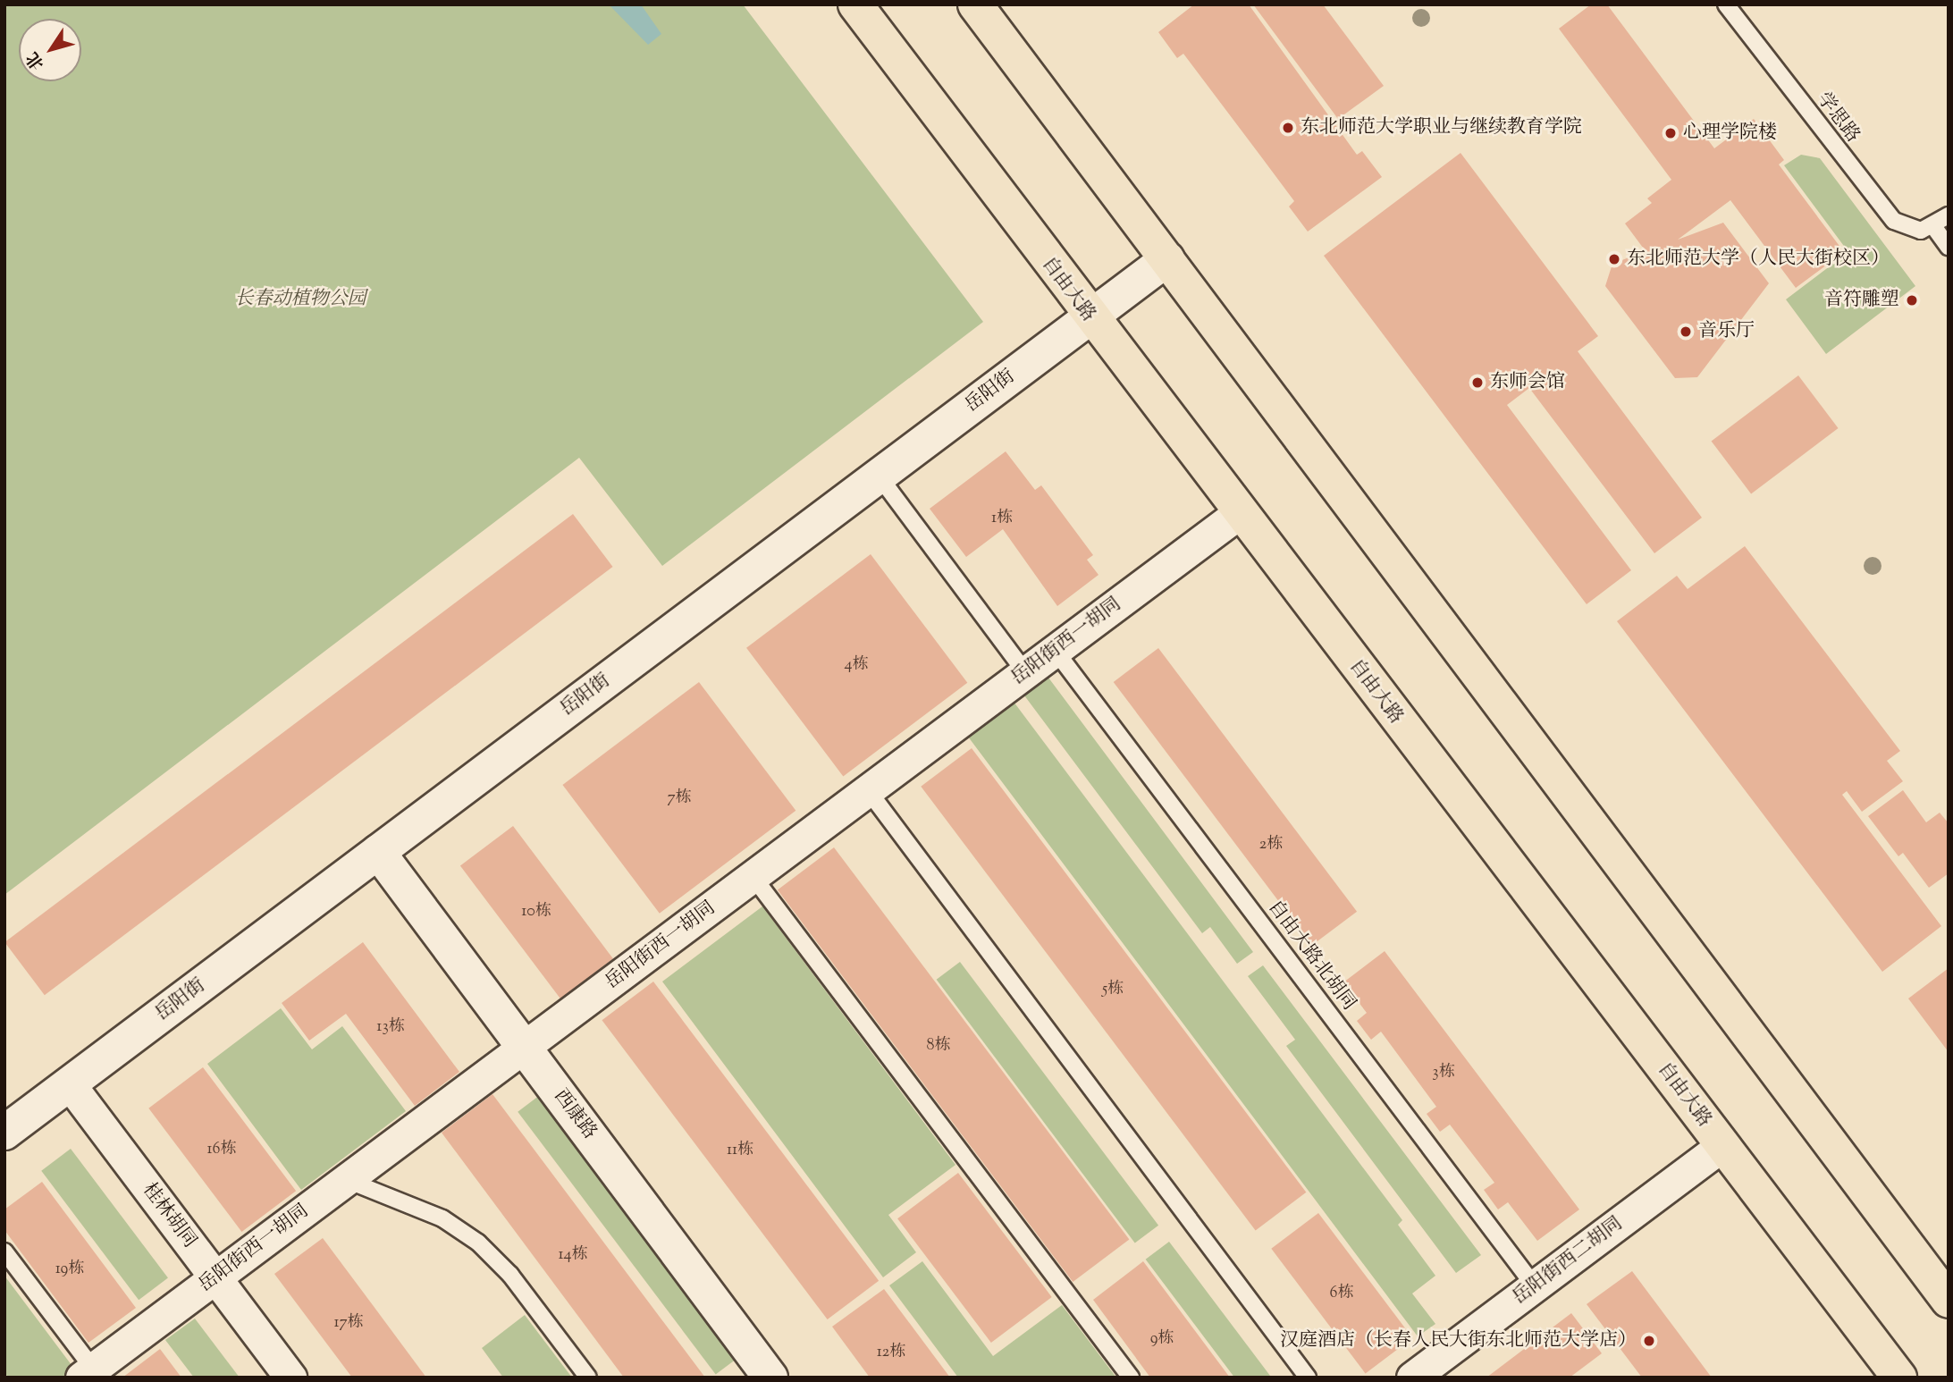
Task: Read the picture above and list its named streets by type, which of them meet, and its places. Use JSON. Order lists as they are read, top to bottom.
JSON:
{
  "streets": {
    "main road": ["自由大路"],
    "street": [
      "岳阳街",
      "岳阳街西一胡同",
      "西康路",
      "桂林胡同",
      "岳阳街西二胡同"
    ],
    "lane": ["学思路", "自由大路北胡同"]
  },
  "crossings": [
    ["自由大路", "岳阳街"],
    ["自由大路", "岳阳街西一胡同"],
    ["自由大路", "岳阳街西二胡同"],
    ["岳阳街", "西康路"],
    ["岳阳街", "桂林胡同"],
    ["岳阳街西一胡同", "自由大路北胡同"],
    ["岳阳街西一胡同", "西康路"],
    ["岳阳街西一胡同", "桂林胡同"],
    ["自由大路北胡同", "岳阳街西二胡同"]
  ],
  "parks": ["长春动植物公园"],
  "places": [
    "东北师范大学职业与继续教育学院",
    "心理学院楼",
    "东北师范大学（人民大街校区）",
    "音符雕塑",
    "音乐厅",
    "东师会馆",
    "汉庭酒店（长春人民大街东北师范大学店）"
  ],
  "house_numbers": [
    "1栋",
    "4栋",
    "7栋",
    "2栋",
    "10栋",
    "5栋",
    "13栋",
    "8栋",
    "3栋",
    "16栋",
    "11栋",
    "14栋",
    "19栋",
    "6栋",
    "17栋",
    "9栋",
    "12栋"
  ],
  "north": "bottom left"
}
